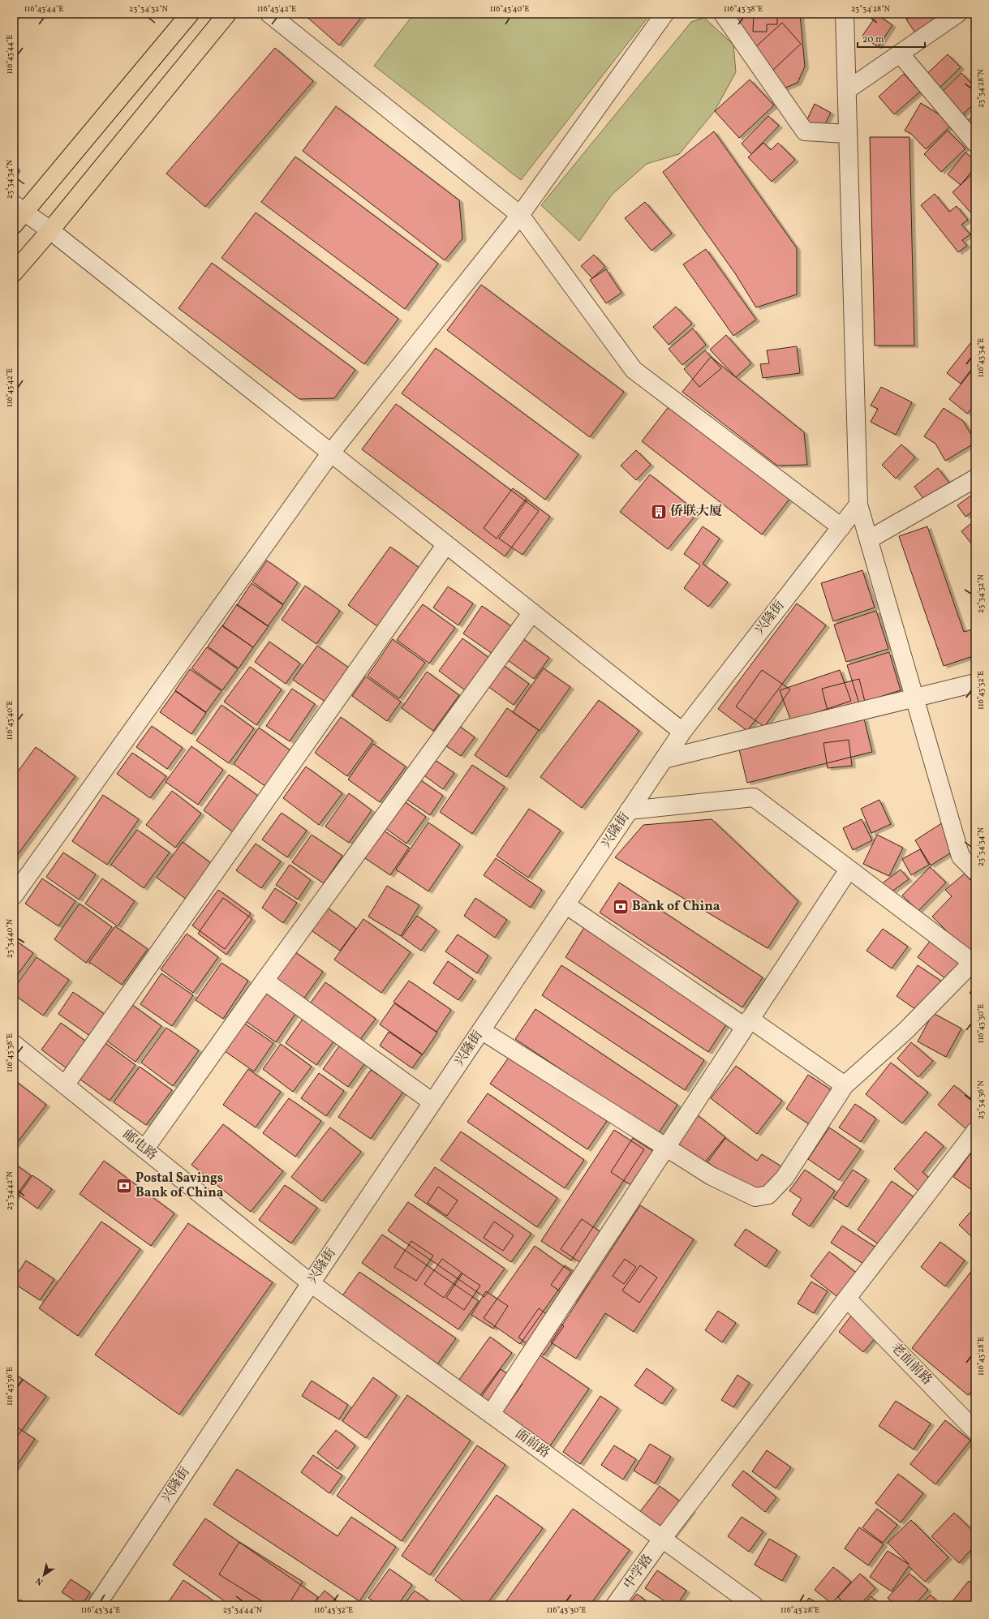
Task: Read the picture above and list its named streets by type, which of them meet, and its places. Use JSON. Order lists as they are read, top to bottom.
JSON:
{
  "streets": {
    "street": [
      "兴隆街",
      "邮电路",
      "老面前路",
      "面前路",
      "中学路"
    ]
  },
  "crossings": [
    ["兴隆街", "邮电路"],
    ["兴隆街", "面前路"],
    ["邮电路", "面前路"],
    ["老面前路", "中学路"],
    ["面前路", "中学路"]
  ],
  "places": {
    "building": ["侨联大厦"],
    "bank": ["Bank of China", "Postal Savings Bank of China"]
  },
  "scale_bar": "20 m",
  "north": "bottom left",
  "coordinates": [
    "116°43'44\"E",
    "23°34'32\"N",
    "116°43'42\"E",
    "116°43'40\"E",
    "116°43'38\"E",
    "23°34'28\"N",
    "23°34'34\"N",
    "116°43'34\"E",
    "116°43'32\"E",
    "23°34'40\"N",
    "116°43'30\"E",
    "23°34'36\"N",
    "23°34'42\"N",
    "116°43'28\"E",
    "116°43'36\"E",
    "23°34'44\"N"
  ]
}
